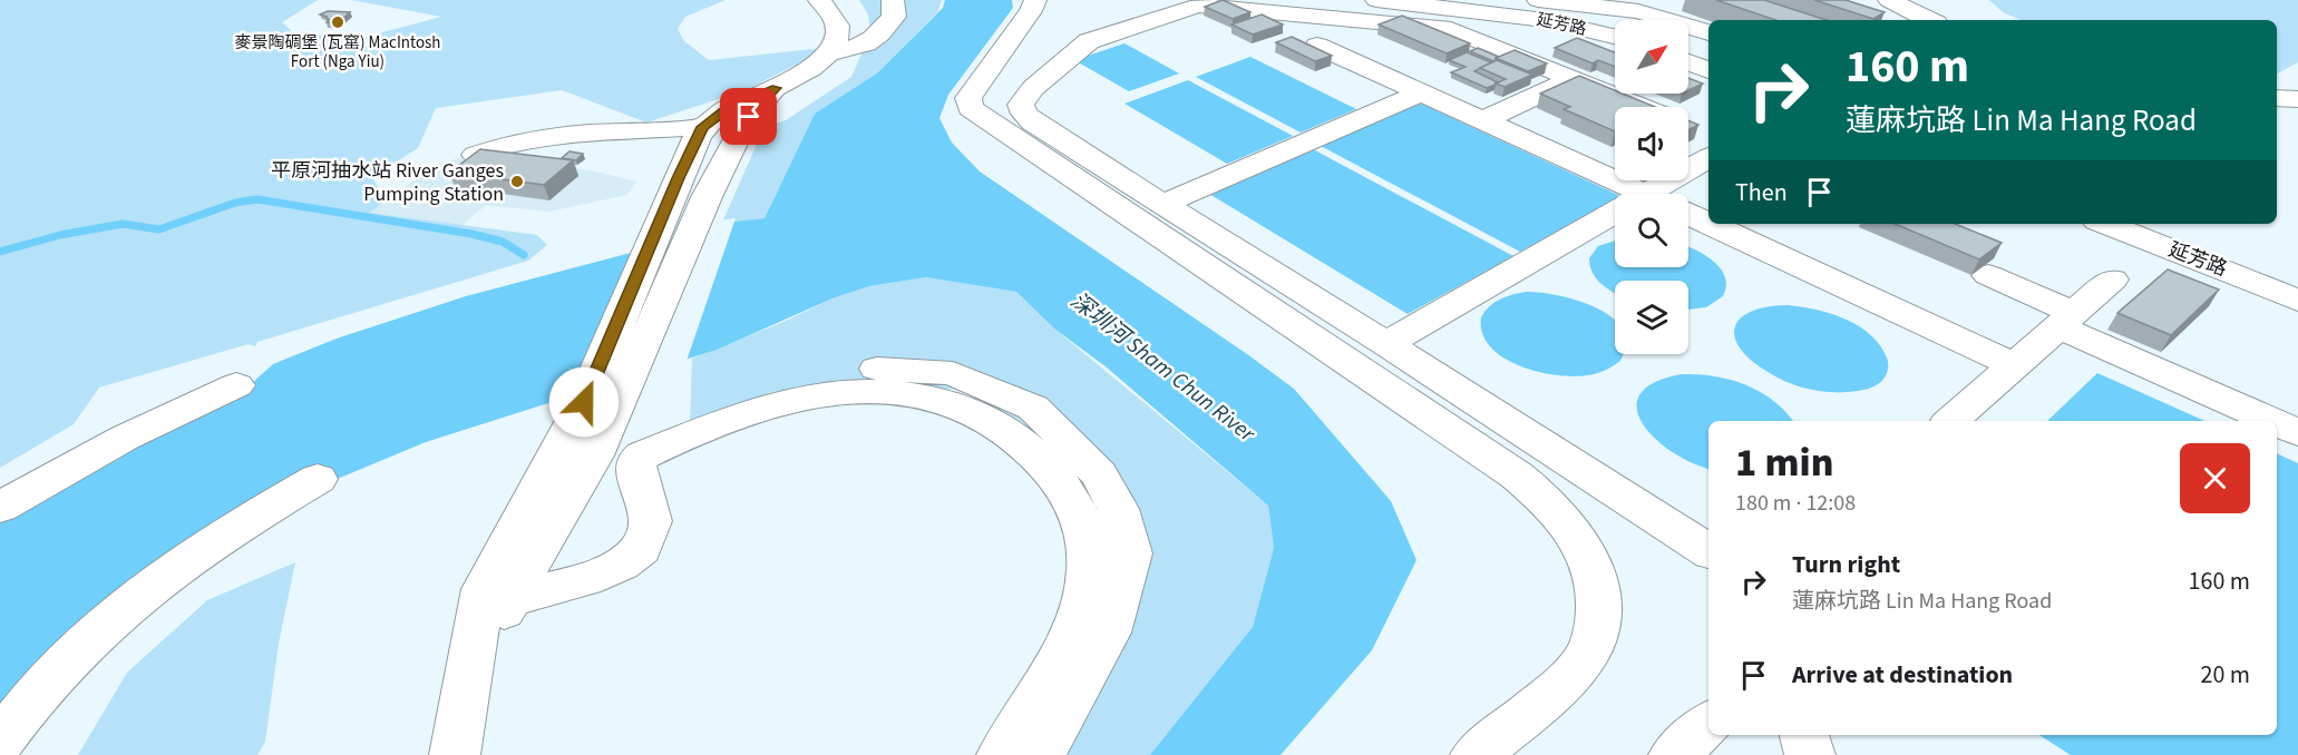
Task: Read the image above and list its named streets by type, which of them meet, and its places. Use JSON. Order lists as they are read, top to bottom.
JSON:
{
  "streets": {
    "street": ["延芳路"]
  },
  "water": ["深圳河 Sham Chun River"],
  "places": ["麥景陶碉堡 (瓦窰) MacIntosh Fort (Nga Yiu)", "平原河抽水站 River Ganges Pumping Station"],
  "north": "top right",
  "page": {
    "turn": ["160 m", "蓮麻坑路 Lin Ma Hang Road"],
    "then": "Then",
    "heading": ["1 min", "180 m · 12:08"],
    "list": [
      {
        "name": "Turn right",
        "note": "蓮麻坑路 Lin Ma Hang Road",
        "value": "160 m"
      },
      {
        "name": "Arrive at destination",
        "value": "20 m"
      }
    ]
  }
}
